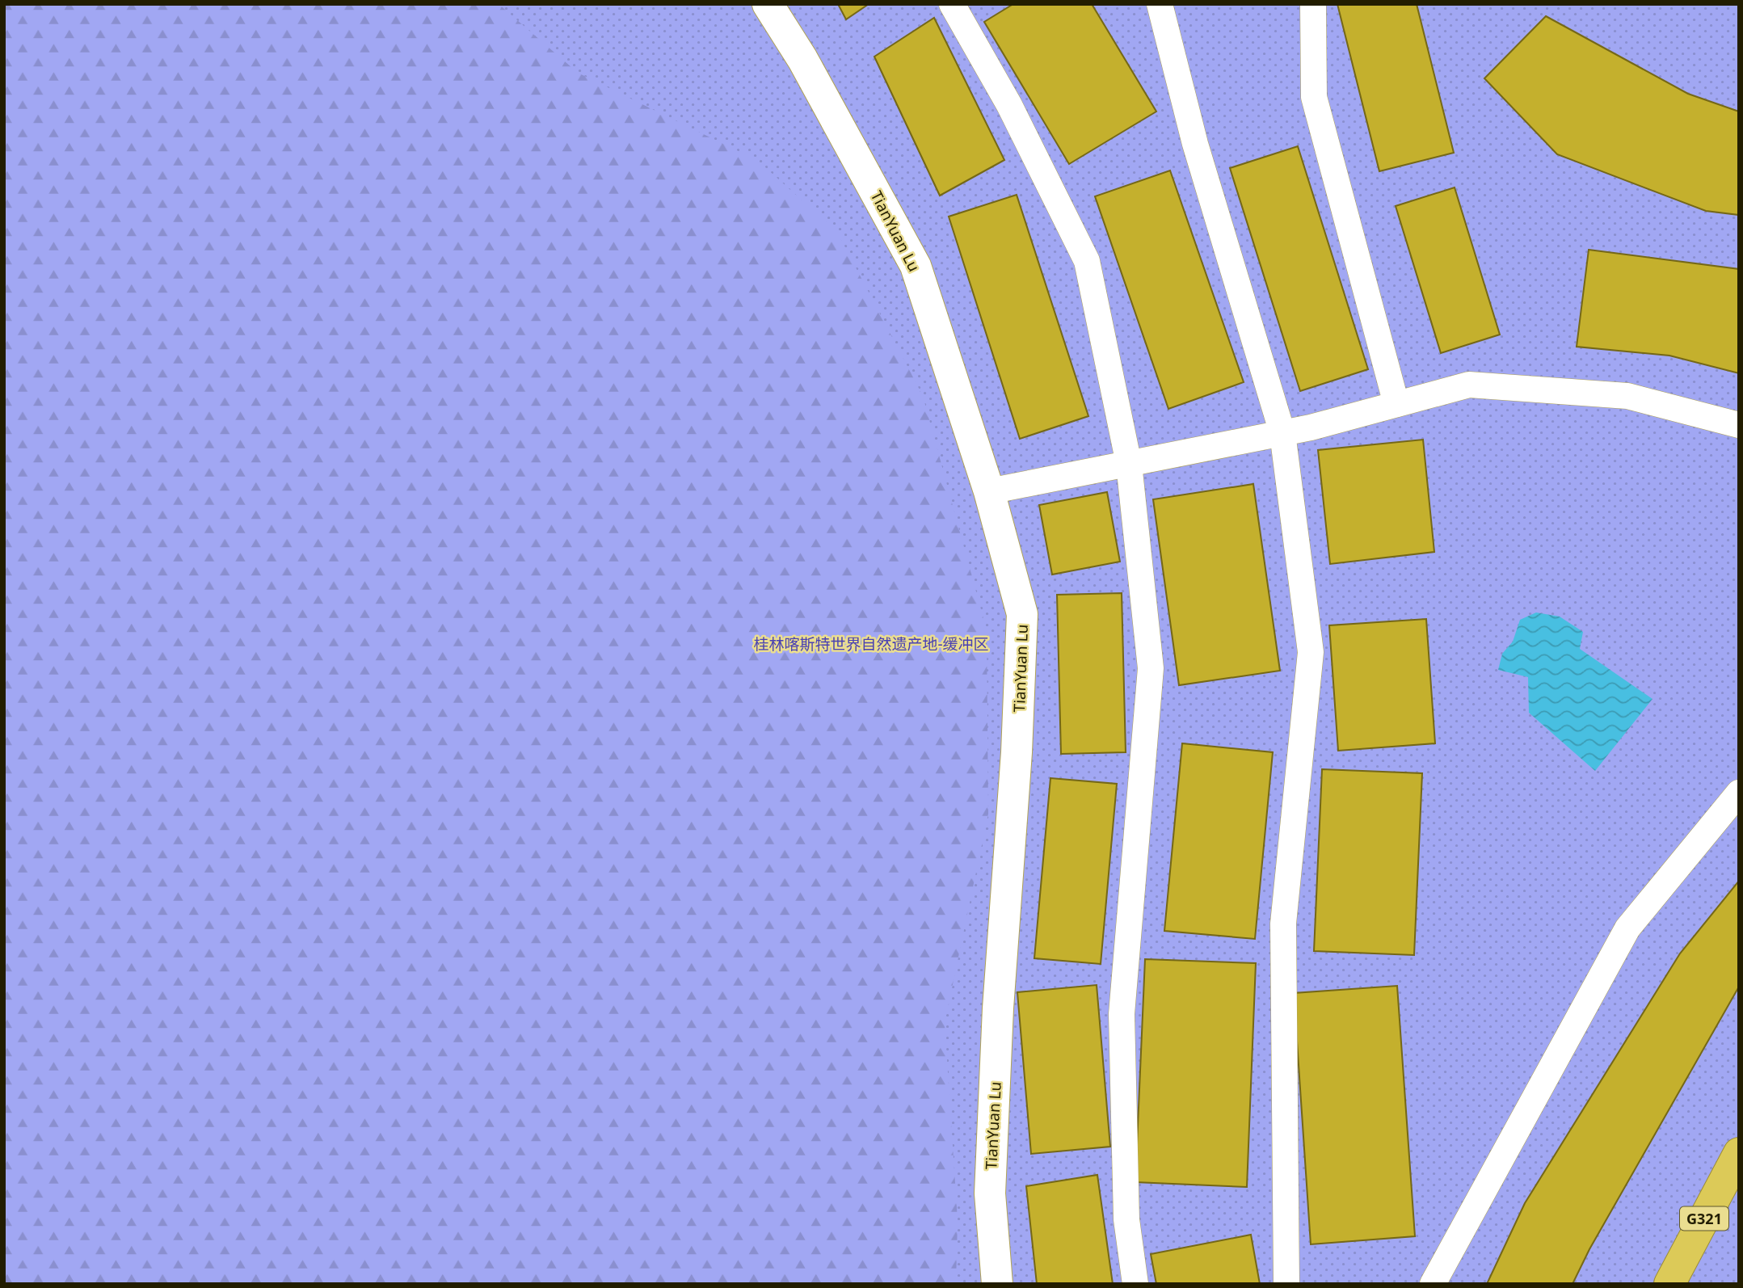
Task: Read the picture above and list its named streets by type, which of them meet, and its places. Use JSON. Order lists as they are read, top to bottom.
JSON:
{
  "streets": {
    "highway": ["G321"],
    "street": ["TianYuan Lu"]
  },
  "parks": ["桂林喀斯特世界自然遗产地-缓冲区"]
}
